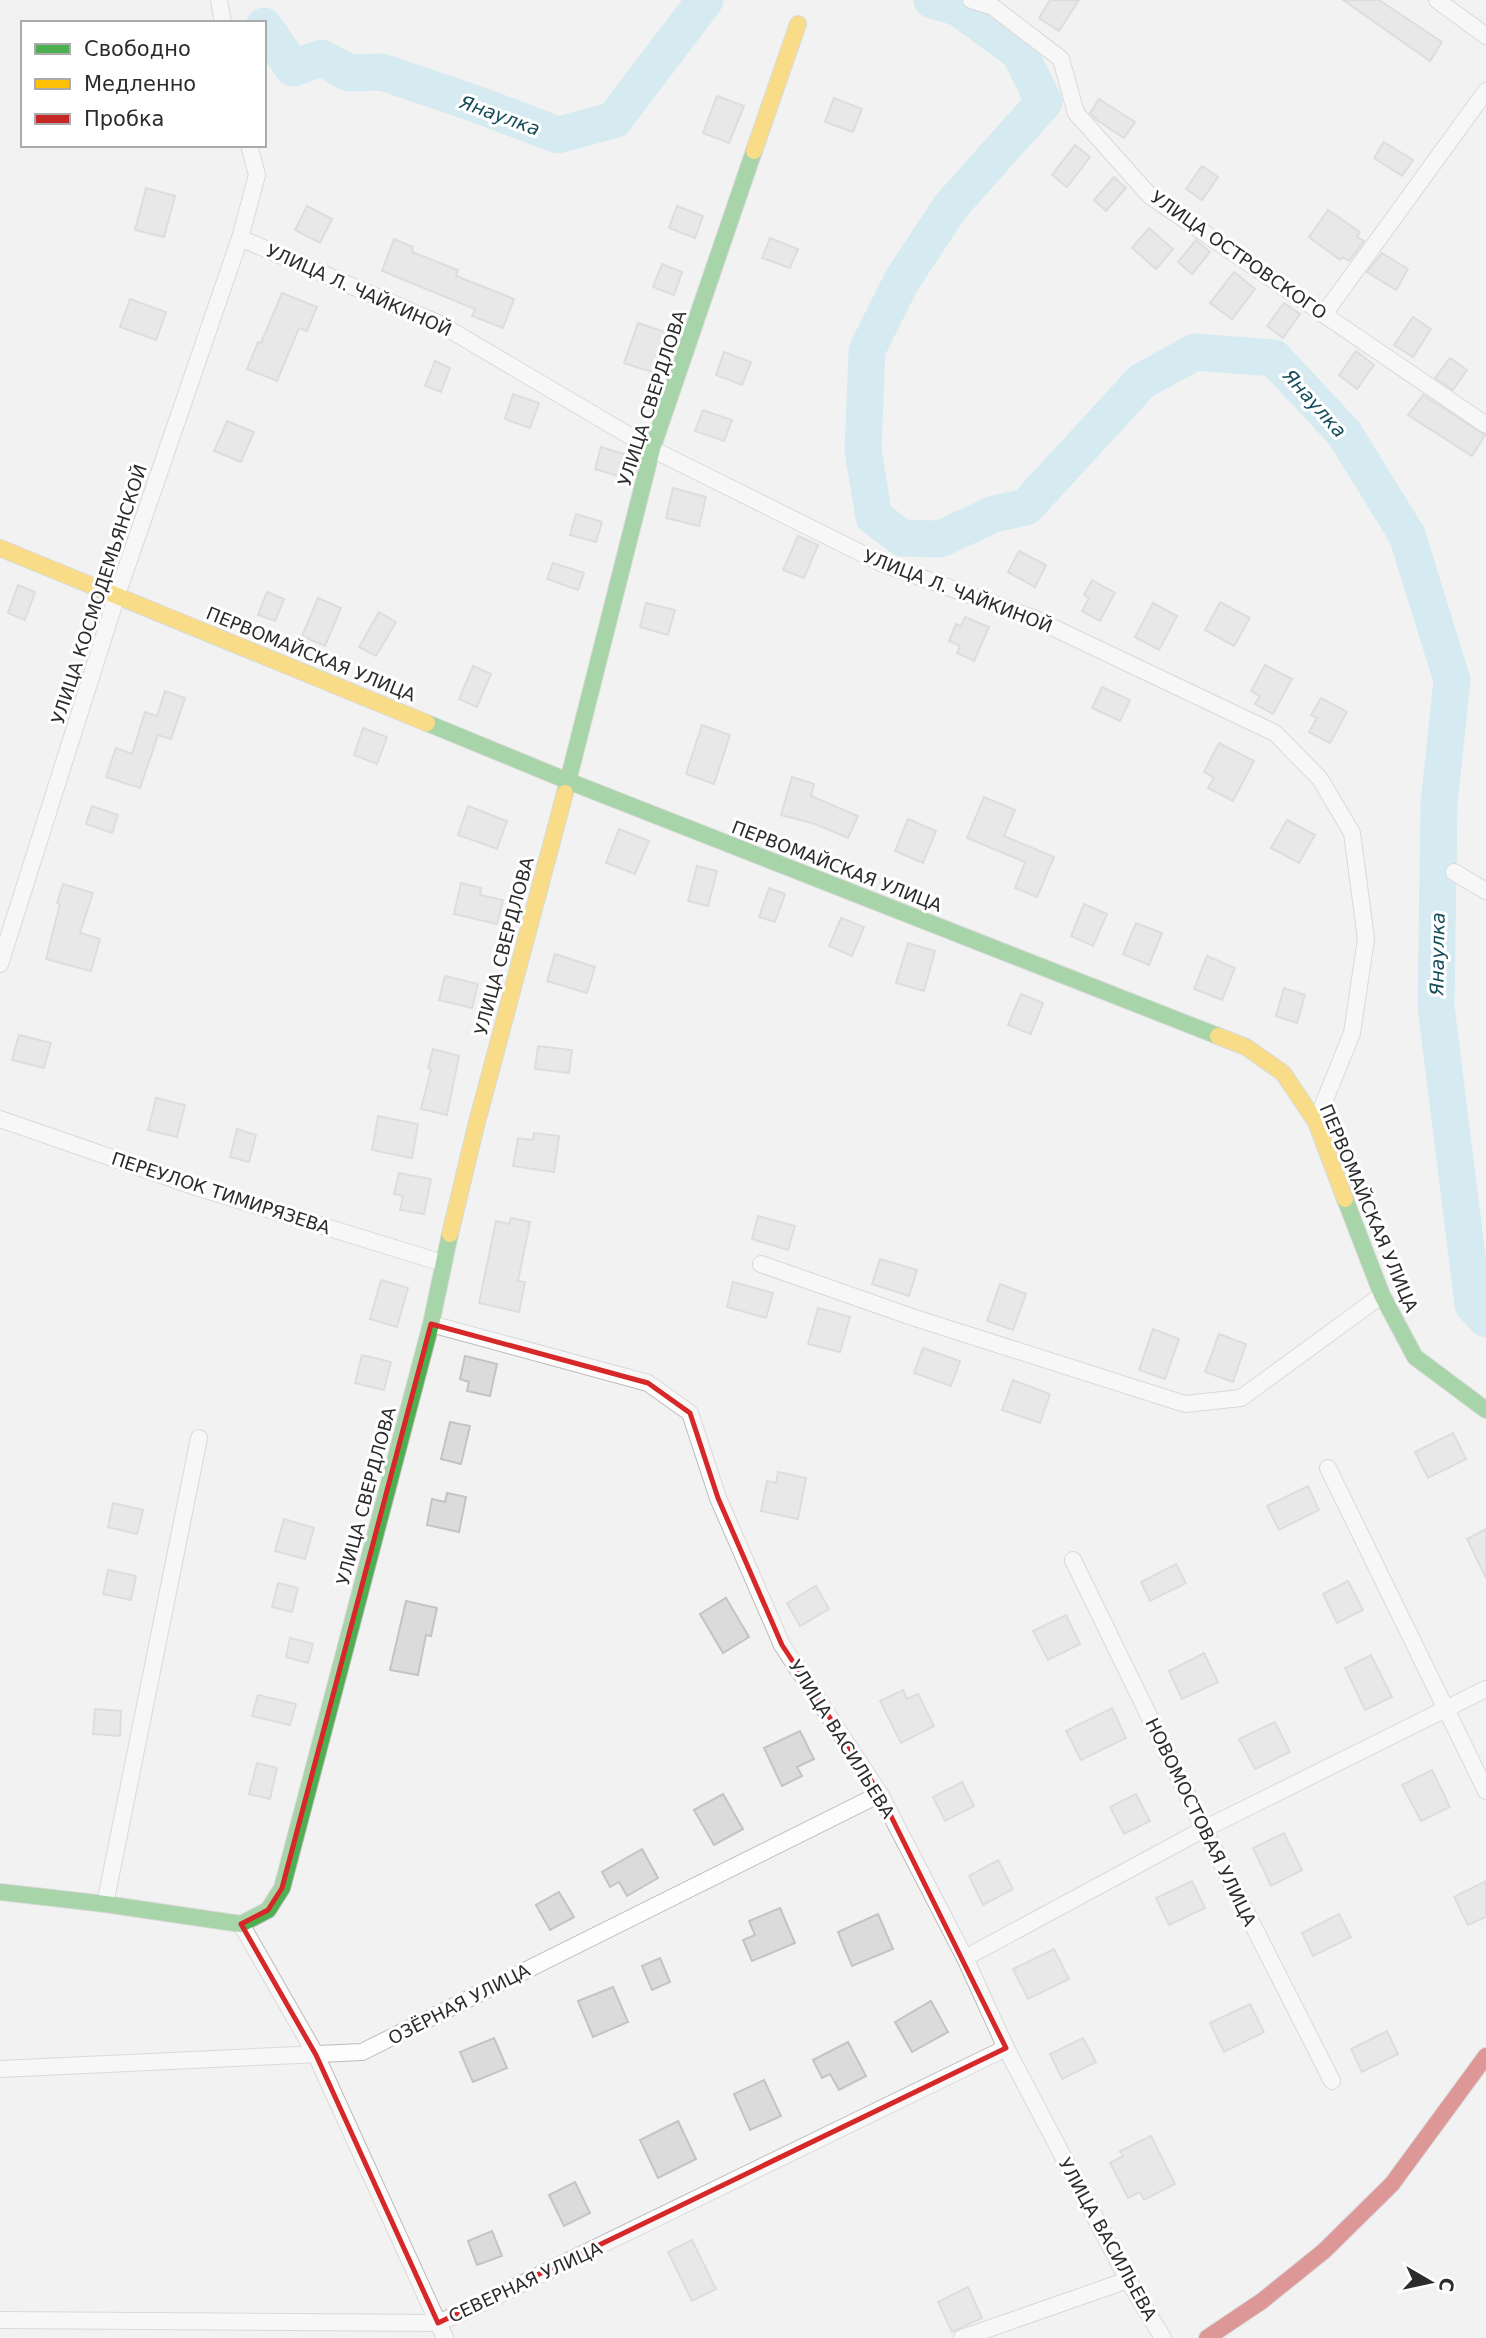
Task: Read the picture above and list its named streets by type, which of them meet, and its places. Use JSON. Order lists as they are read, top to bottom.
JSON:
{
  "streets": {
    "street": [
      "УЛИЦА ОСТРОВСКОГО",
      "УЛИЦА Л. ЧАЙКИНОЙ",
      "УЛИЦА СВЕРДЛОВА",
      "УЛИЦА КОСМОДЕМЬЯНСКОЙ",
      "ПЕРВОМАЙСКАЯ УЛИЦА",
      "ПЕРЕУЛОК ТИМИРЯЗЕВА",
      "УЛИЦА ВАСИЛЬЕВА",
      "НОВОМОСТОВАЯ УЛИЦА",
      "ОЗЁРНАЯ УЛИЦА",
      "СЕВЕРНАЯ УЛИЦА"
    ]
  },
  "crossings": [
    ["УЛИЦА Л. ЧАЙКИНОЙ", "УЛИЦА СВЕРДЛОВА"],
    ["УЛИЦА Л. ЧАЙКИНОЙ", "УЛИЦА КОСМОДЕМЬЯНСКОЙ"],
    ["УЛИЦА Л. ЧАЙКИНОЙ", "ПЕРВОМАЙСКАЯ УЛИЦА"],
    ["УЛИЦА СВЕРДЛОВА", "ПЕРВОМАЙСКАЯ УЛИЦА"],
    ["УЛИЦА СВЕРДЛОВА", "ПЕРЕУЛОК ТИМИРЯЗЕВА"],
    ["УЛИЦА СВЕРДЛОВА", "УЛИЦА ВАСИЛЬЕВА"],
    ["УЛИЦА КОСМОДЕМЬЯНСКОЙ", "ПЕРВОМАЙСКАЯ УЛИЦА"],
    ["УЛИЦА ВАСИЛЬЕВА", "ОЗЁРНАЯ УЛИЦА"],
    ["УЛИЦА ВАСИЛЬЕВА", "СЕВЕРНАЯ УЛИЦА"]
  ],
  "water": ["Янаулка"],
  "legend": ["Свободно", "Медленно", "Пробка"],
  "north": "right"
}
